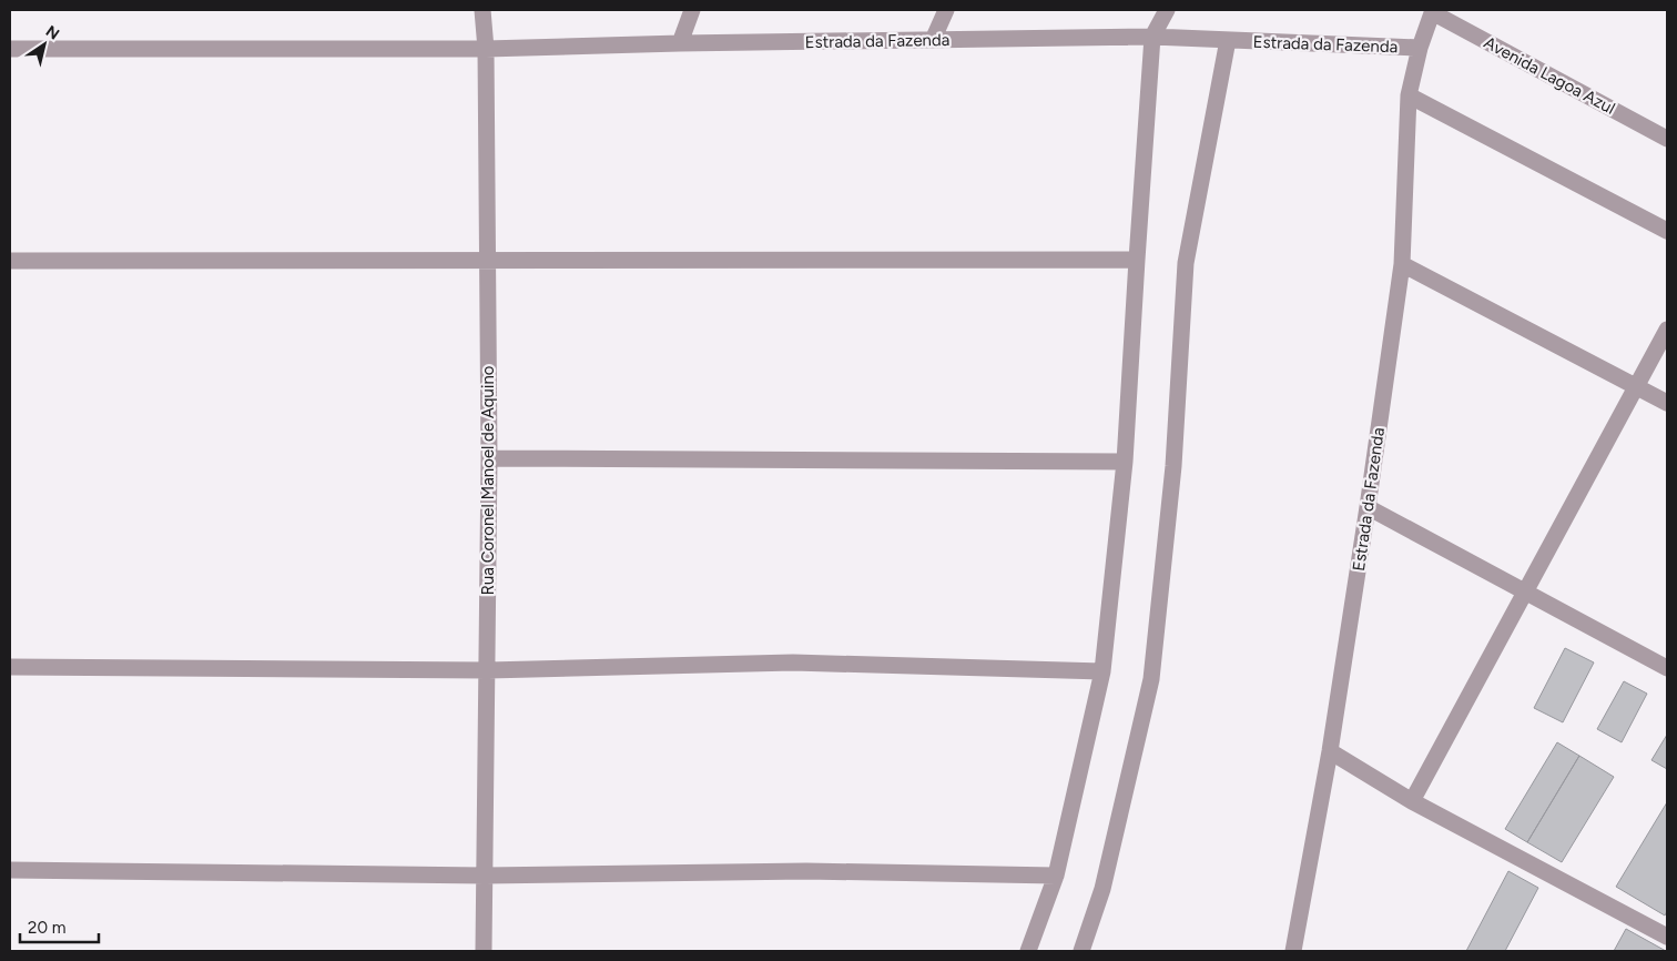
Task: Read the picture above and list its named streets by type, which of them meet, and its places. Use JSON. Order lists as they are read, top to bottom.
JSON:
{
  "streets": {
    "street": ["Estrada da Fazenda", "Avenida Lagoa Azul", "Rua Coronel Manoel de Aquino"]
  },
  "crossings": [
    ["Estrada da Fazenda", "Rua Coronel Manoel de Aquino"]
  ],
  "scale_bar": "20 m",
  "north": "top right"
}
